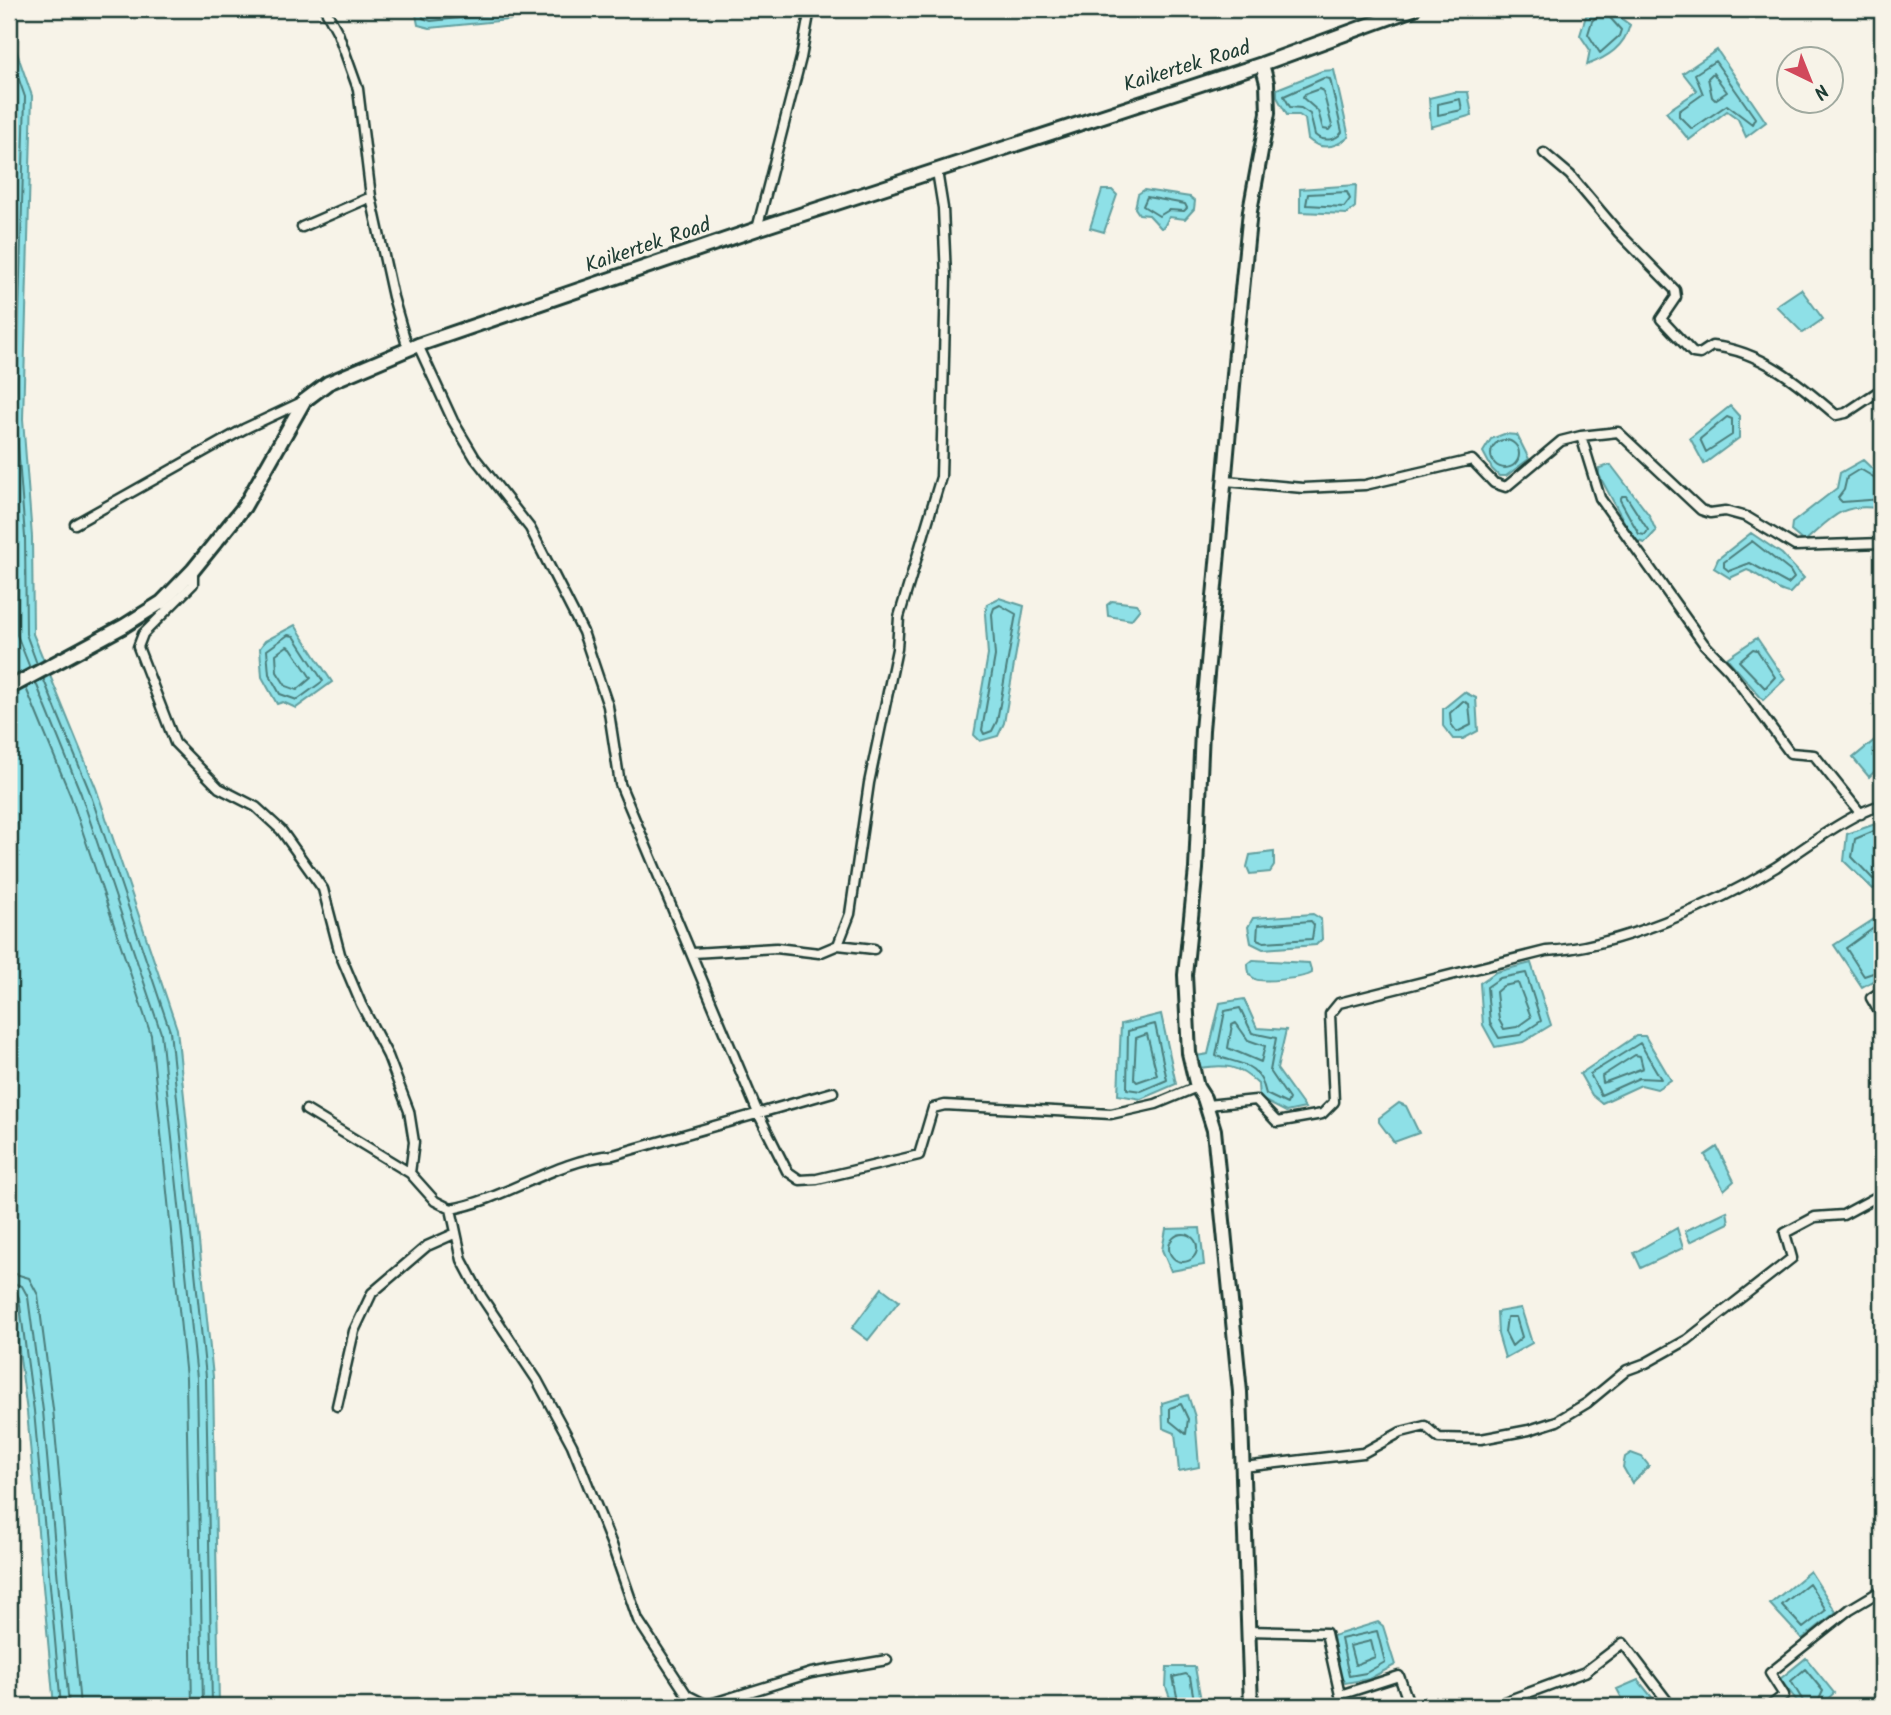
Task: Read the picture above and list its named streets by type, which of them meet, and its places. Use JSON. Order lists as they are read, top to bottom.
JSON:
{
  "streets": {
    "main road": ["Kaikertek Road"]
  },
  "north": "bottom right"
}
